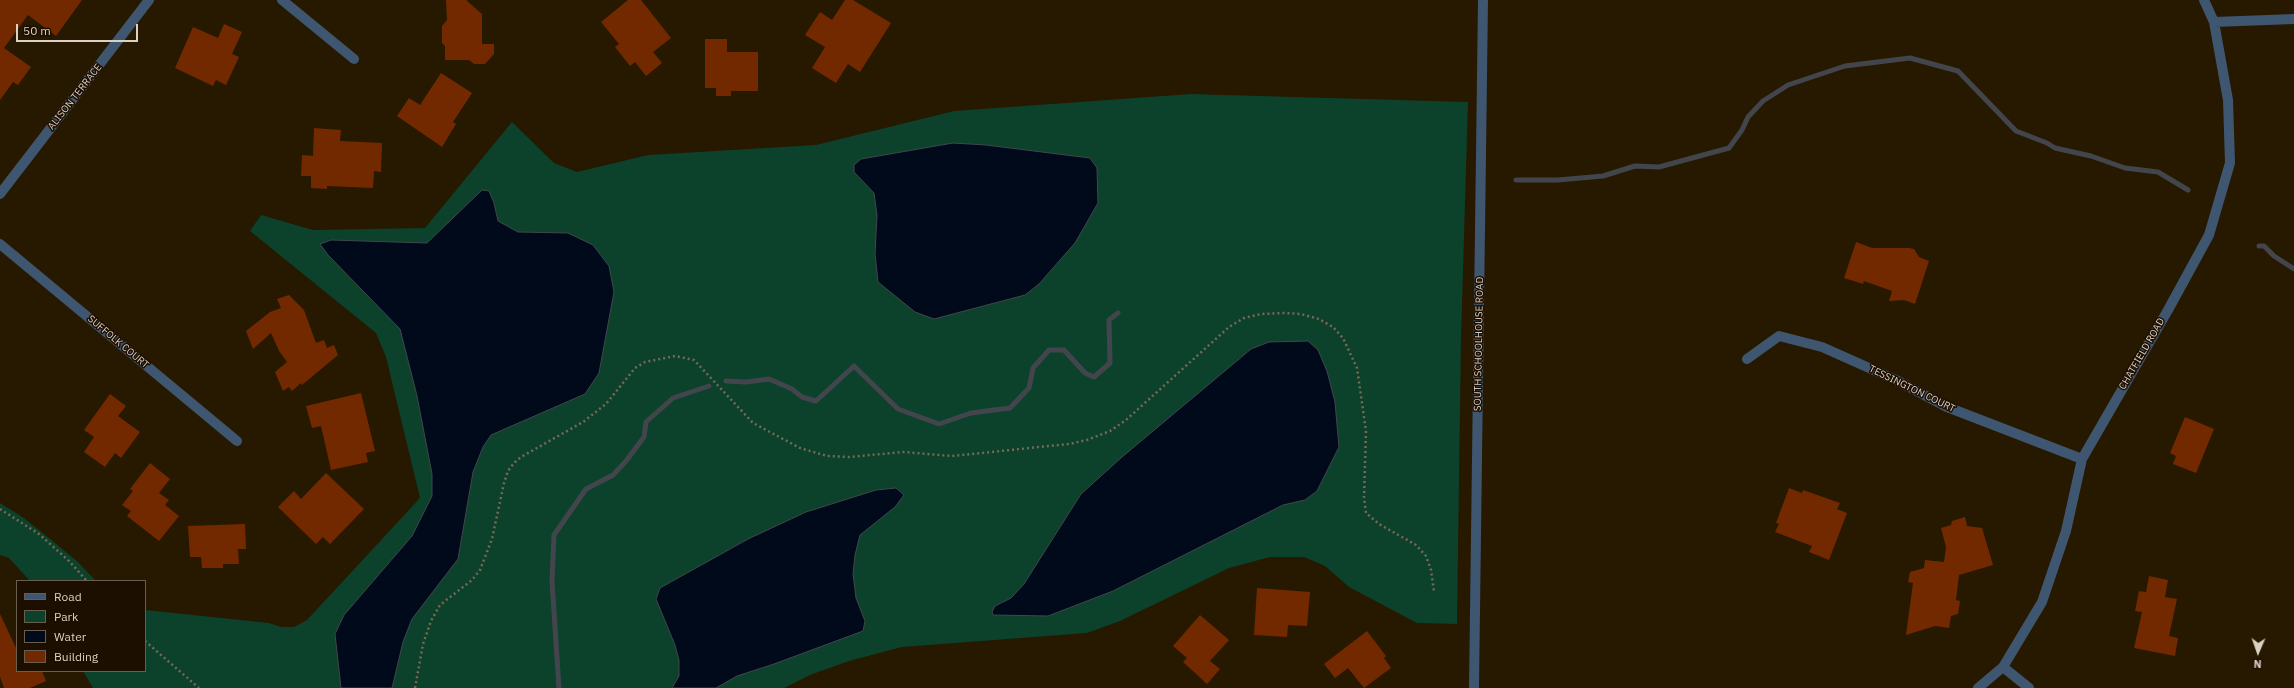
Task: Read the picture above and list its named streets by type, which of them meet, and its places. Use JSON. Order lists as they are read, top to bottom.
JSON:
{
  "streets": {
    "street": [
      "ALISON TERRACE",
      "SUFFOLK COURT",
      "SOUTH SCHOOLHOUSE ROAD",
      "CHATFIELD ROAD",
      "TESSINGTON COURT"
    ]
  },
  "crossings": [
    ["CHATFIELD ROAD", "TESSINGTON COURT"]
  ],
  "legend": [
    "Road",
    "Park",
    "Water",
    "Building"
  ],
  "scale_bar": "50 m",
  "north": "bottom"
}
